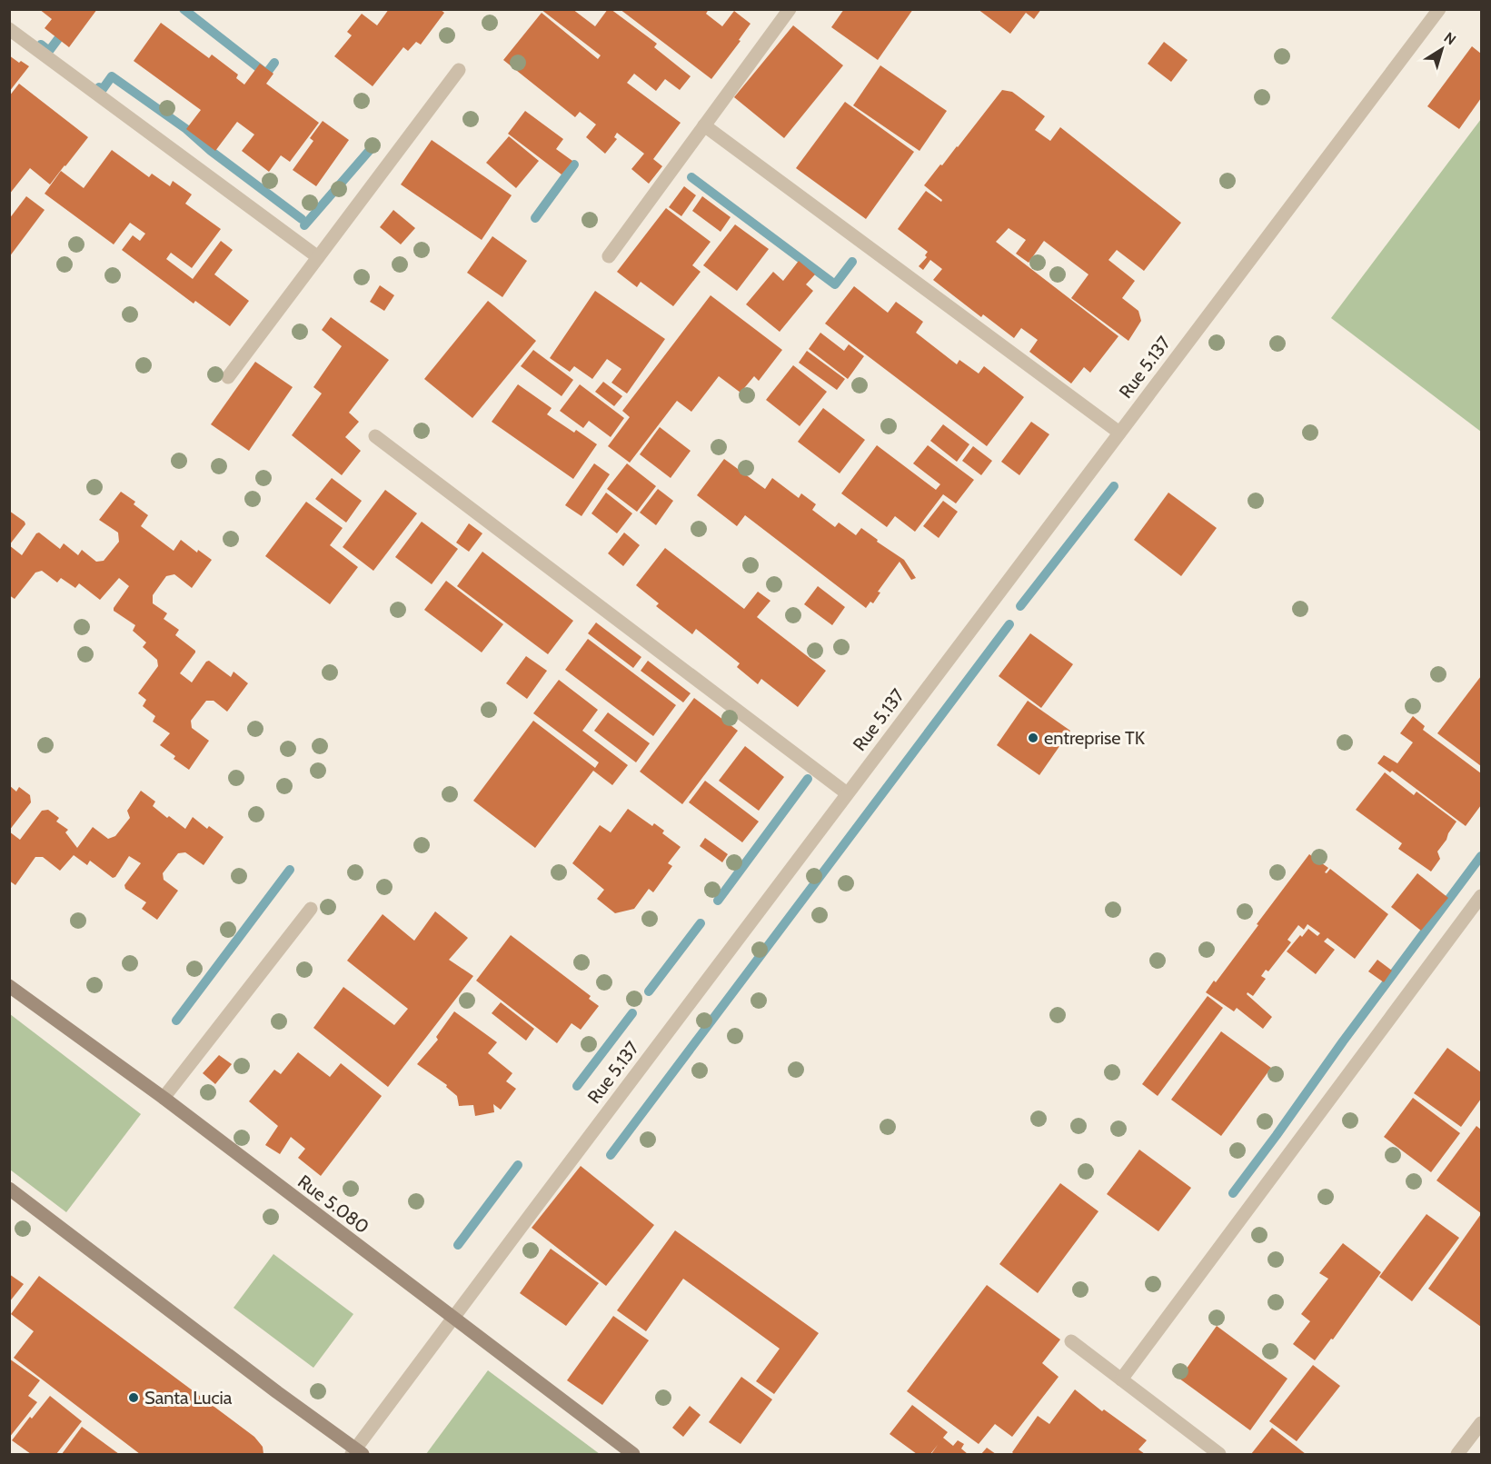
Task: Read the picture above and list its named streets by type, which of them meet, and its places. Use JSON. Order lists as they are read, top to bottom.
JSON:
{
  "streets": {
    "main road": ["Rue 5.080"],
    "street": ["Rue 5.137"]
  },
  "crossings": [
    ["Rue 5.137", "Rue 5.080"]
  ],
  "places": ["entreprise TK", "Santa Lucia"],
  "north": "top right"
}
